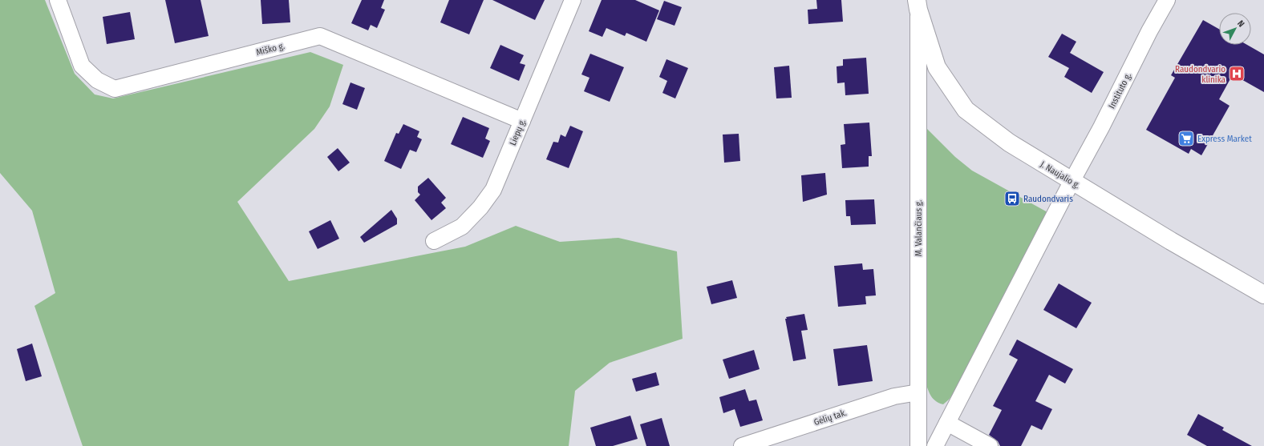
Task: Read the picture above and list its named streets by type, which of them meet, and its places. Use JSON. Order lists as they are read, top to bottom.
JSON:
{
  "streets": {
    "main road": ["J. Naujalio g."],
    "street": [
      "Miško g.",
      "Instituto g.",
      "Liepų g.",
      "M. Valančiaus g.",
      "Gėlių tak."
    ]
  },
  "crossings": [
    ["Miško g.", "Liepų g."],
    ["Instituto g.", "J. Naujalio g."],
    ["J. Naujalio g.", "M. Valančiaus g."],
    ["M. Valančiaus g.", "Gėlių tak."]
  ],
  "places": {
    "hospital": ["Raudondvario klinika"],
    "supermarket": ["Express Market"],
    "bus stop": ["Raudondvaris"]
  },
  "north": "top right"
}
